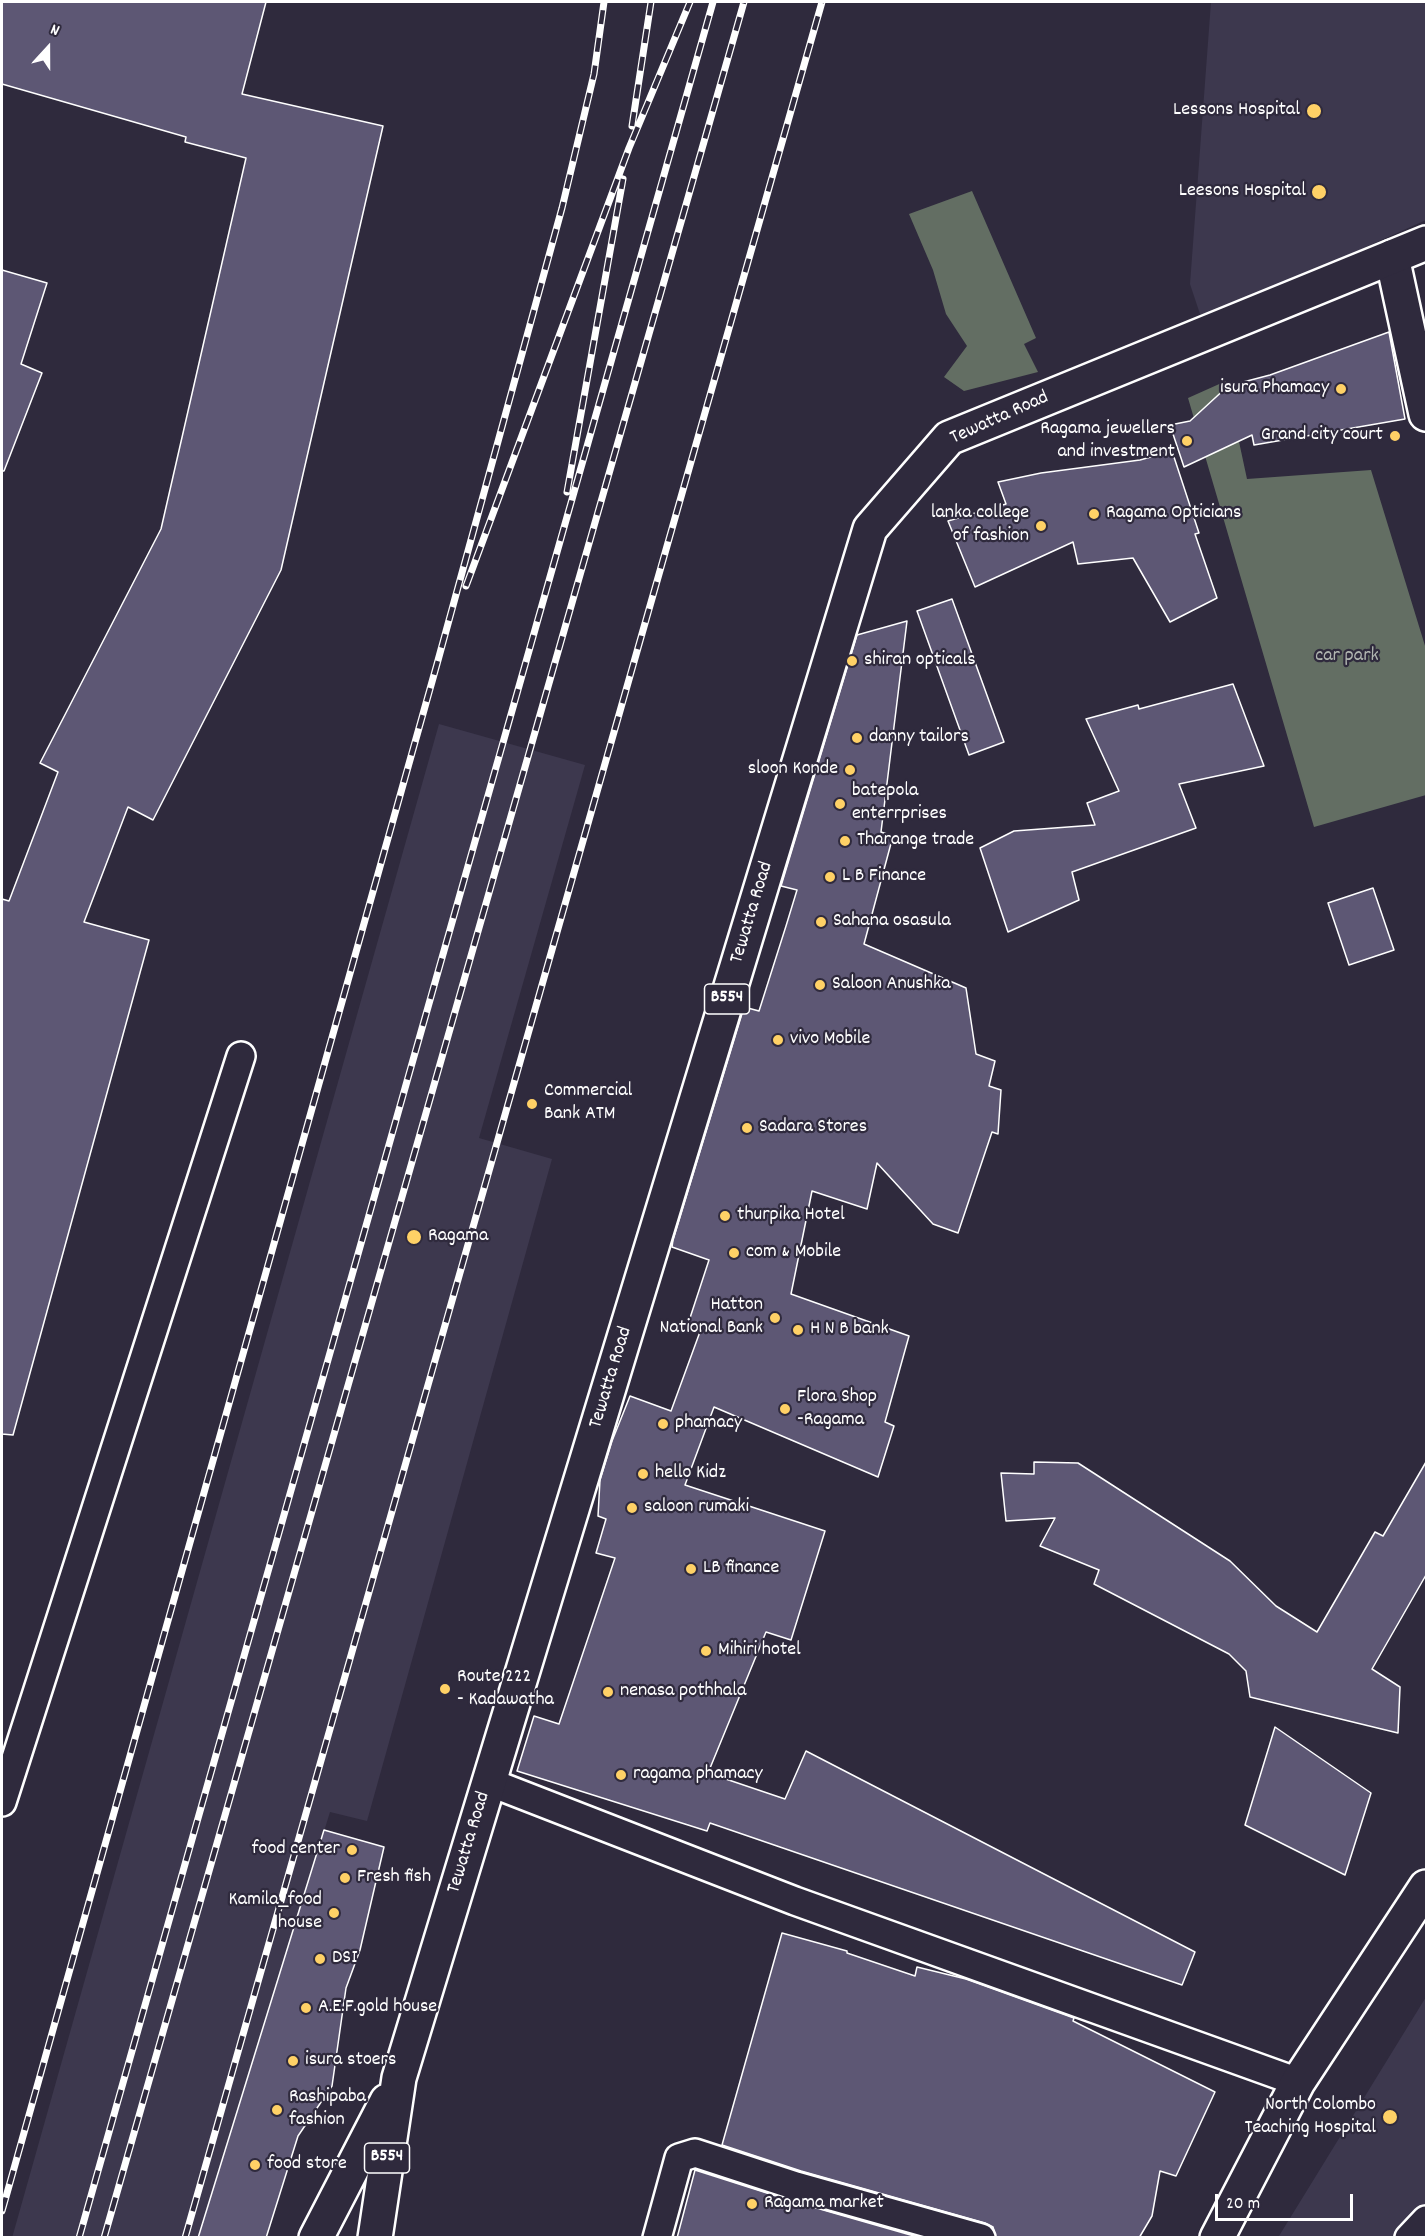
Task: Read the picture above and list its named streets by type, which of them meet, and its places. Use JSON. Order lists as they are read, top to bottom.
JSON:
{
  "streets": {
    "main road": ["Tewatta Road", "B554"]
  },
  "parks": ["car park"],
  "places": [
    "Lessons Hospital",
    "Leesons Hospital",
    "isura Phamacy",
    "Grand city court",
    "Ragama jewellers and investment",
    "Ragama Opticians",
    "lanka college of fashion",
    "shiran opticals",
    "danny tailors",
    "sloon Konde",
    "batepola enterrprises",
    "Tharange trade",
    "L B Finance",
    "Sahana osasula",
    "Saloon Anushka",
    "vivo Mobile",
    "Commercial Bank ATM",
    "Sadara Stores",
    "thurpika Hotel",
    "Ragama",
    "com & Mobile",
    "Hatton National Bank",
    "H N B bank",
    "Flora Shop -Ragama",
    "phamacy",
    "hello Kidz",
    "saloon rumaki",
    "LB finance",
    "Mihiri hotel",
    "Route 222 - Kadawatha",
    "nenasa pothhala",
    "ragama phamacy",
    "food center",
    "Fresh fish",
    "Kamila_food house",
    "DSI",
    "A.E.F.gold house",
    "isura stoers",
    "Rashipaba fashion",
    "North Colombo Teaching Hospital",
    "food store",
    "Ragama market"
  ],
  "scale_bar": "20 m",
  "north": "top"
}
